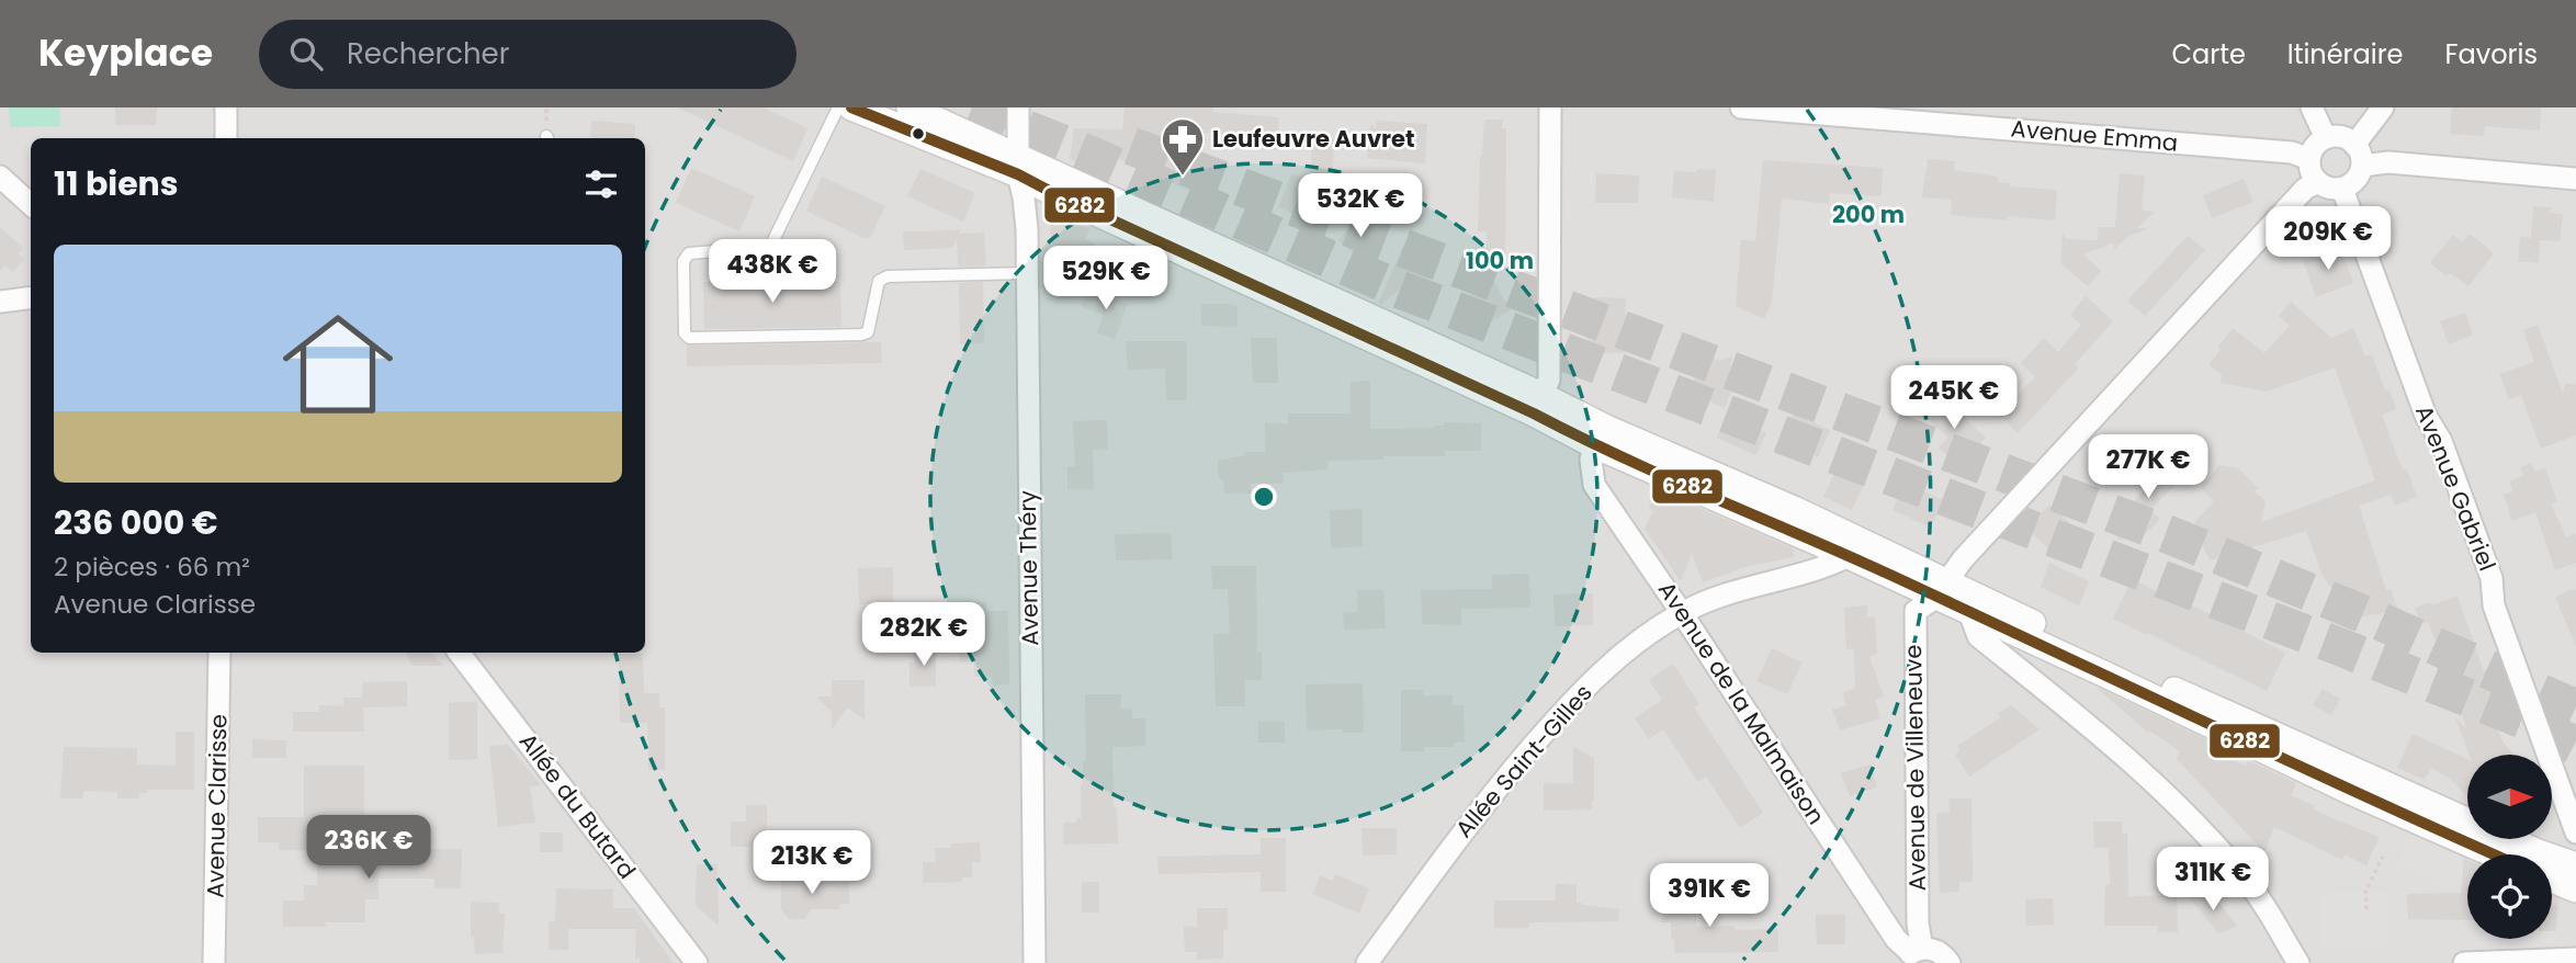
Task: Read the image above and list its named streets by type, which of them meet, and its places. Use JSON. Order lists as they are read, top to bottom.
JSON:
{
  "streets": {
    "street": [
      "Avenue Emma",
      "Avenue Gabriel",
      "Avenue Théry",
      "Avenue de la Malmaison",
      "Allée Saint-Gilles",
      "Avenue de Villeneuve",
      "Avenue Clarisse",
      "Allée du Butard"
    ]
  },
  "crossings": [
    ["Avenue Emma", "Avenue Gabriel"],
    ["Avenue de la Malmaison", "Allée Saint-Gilles"],
    ["Avenue de la Malmaison", "Avenue de Villeneuve"]
  ],
  "places": {
    "pharmacy": ["Leufeuvre Auvret"]
  },
  "lines": ["transit line 6282"],
  "north": "right",
  "page": {
    "header": "Keyplace",
    "search": "Rechercher",
    "nav": ["Carte", "Itinéraire", "Favoris"],
    "heading": "11 biens",
    "price": [
      "532K €",
      "209K €",
      "438K €",
      "529K €",
      "245K €",
      "277K €",
      "282K €",
      "236K €",
      "213K €",
      "311K €",
      "391K €"
    ],
    "list": [
      {
        "name": "236 000 €",
        "note": "2 pièces · 66 m² · Avenue Clarisse"
      }
    ]
  },
  "rings": ["200 m", "100 m"]
}
